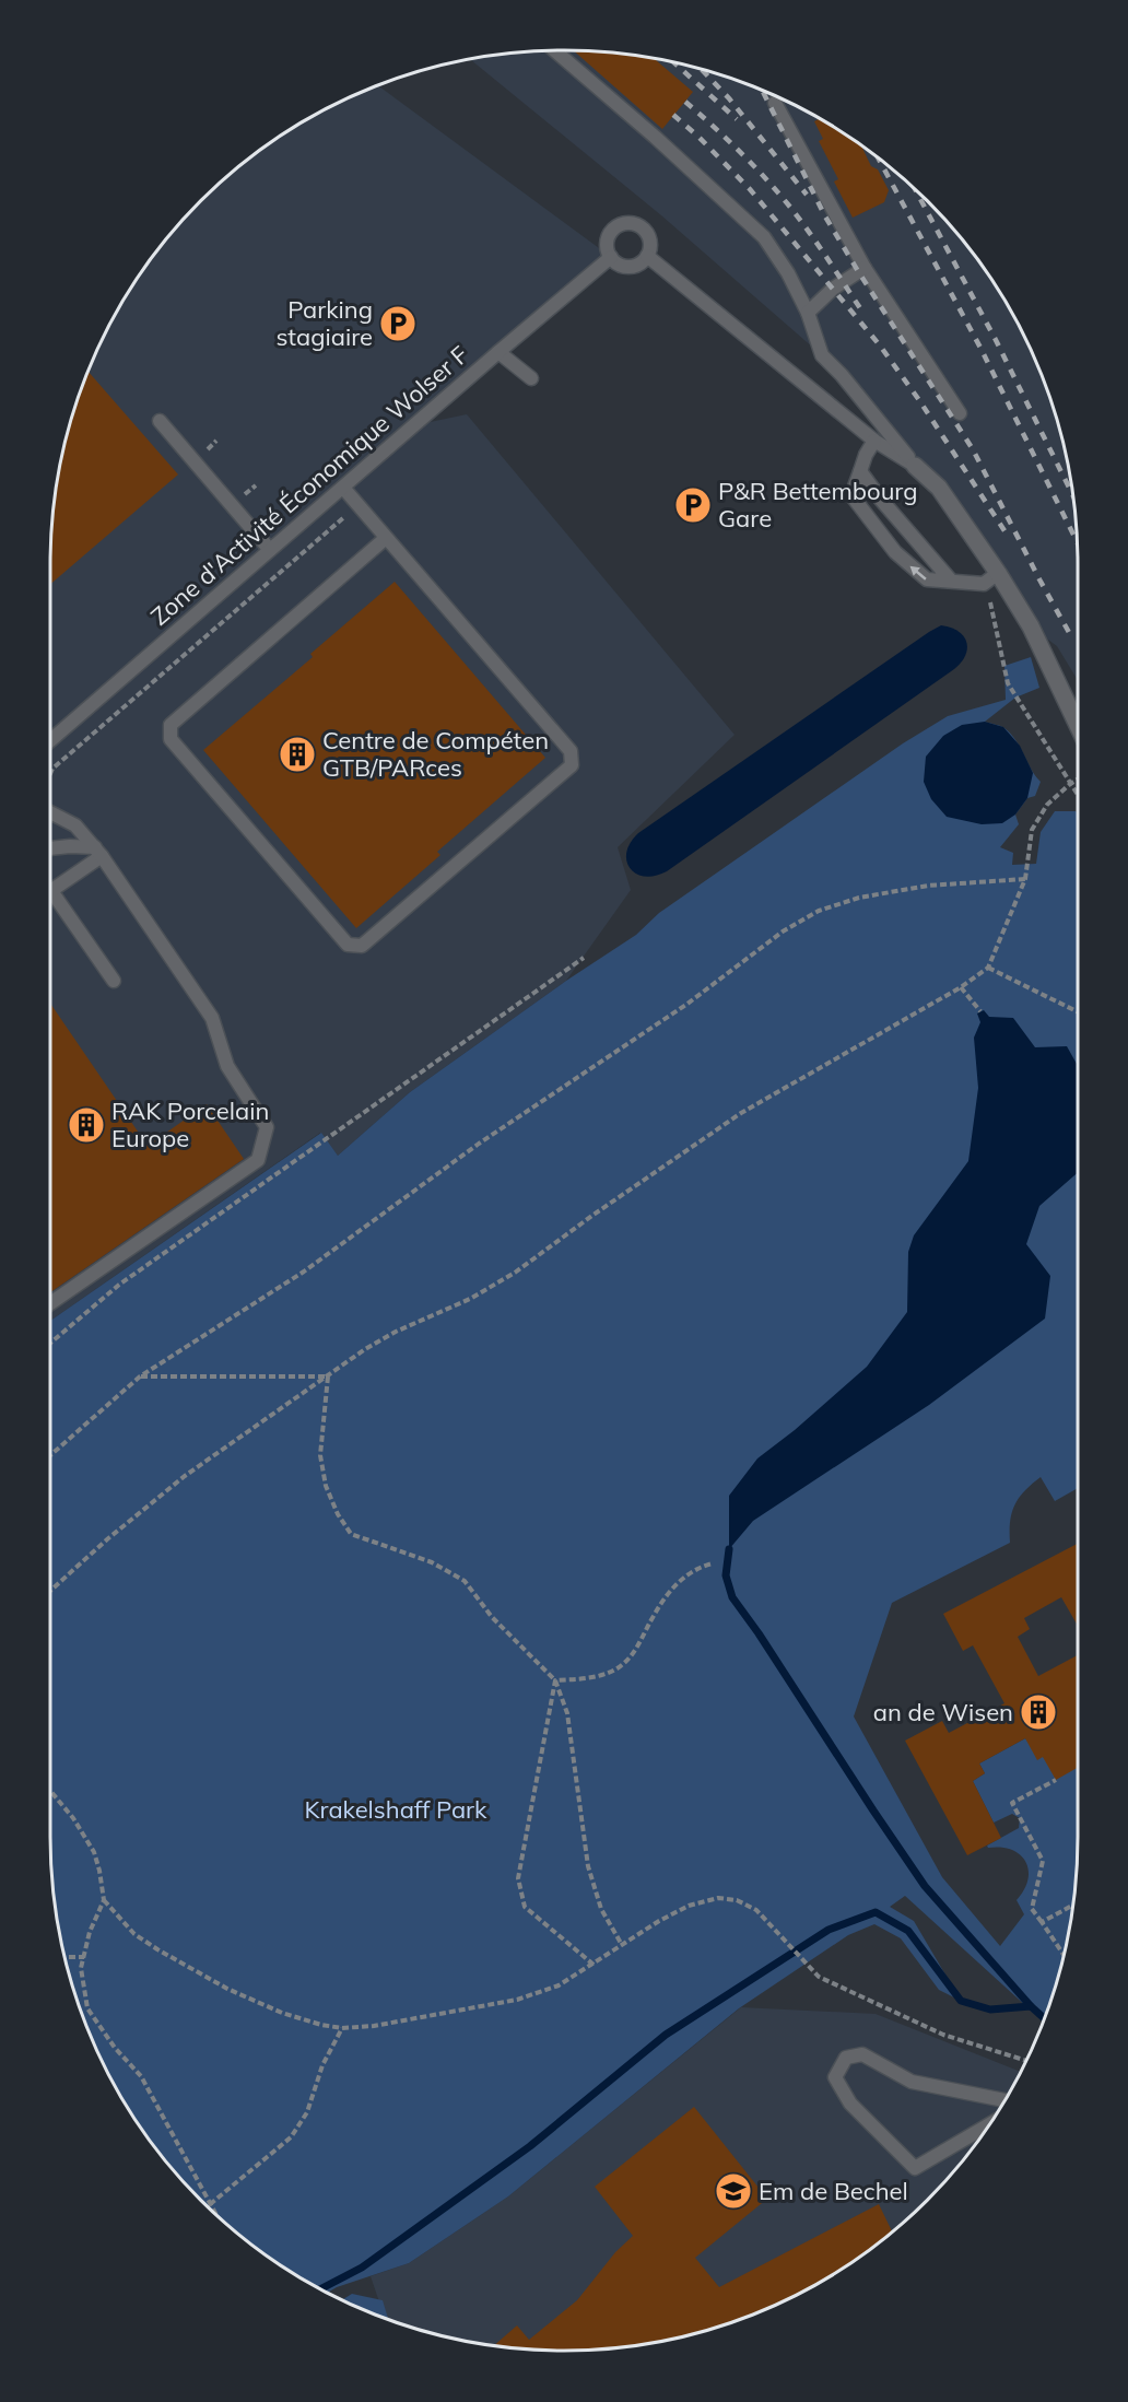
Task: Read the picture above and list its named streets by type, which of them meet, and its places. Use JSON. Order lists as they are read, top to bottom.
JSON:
{
  "streets": {
    "lane": ["Zone d'Activité Économique Wolser F"]
  },
  "parks": ["Krakelshaff Park"],
  "places": {
    "parking": ["Parking stagiaire", "P&R Bettembourg Gare"],
    "building": ["Centre de Compéten GTB/PARces", "RAK Porcelain Europe", "an de Wisen"],
    "school or university": ["Em de Bechel"]
  }
}
